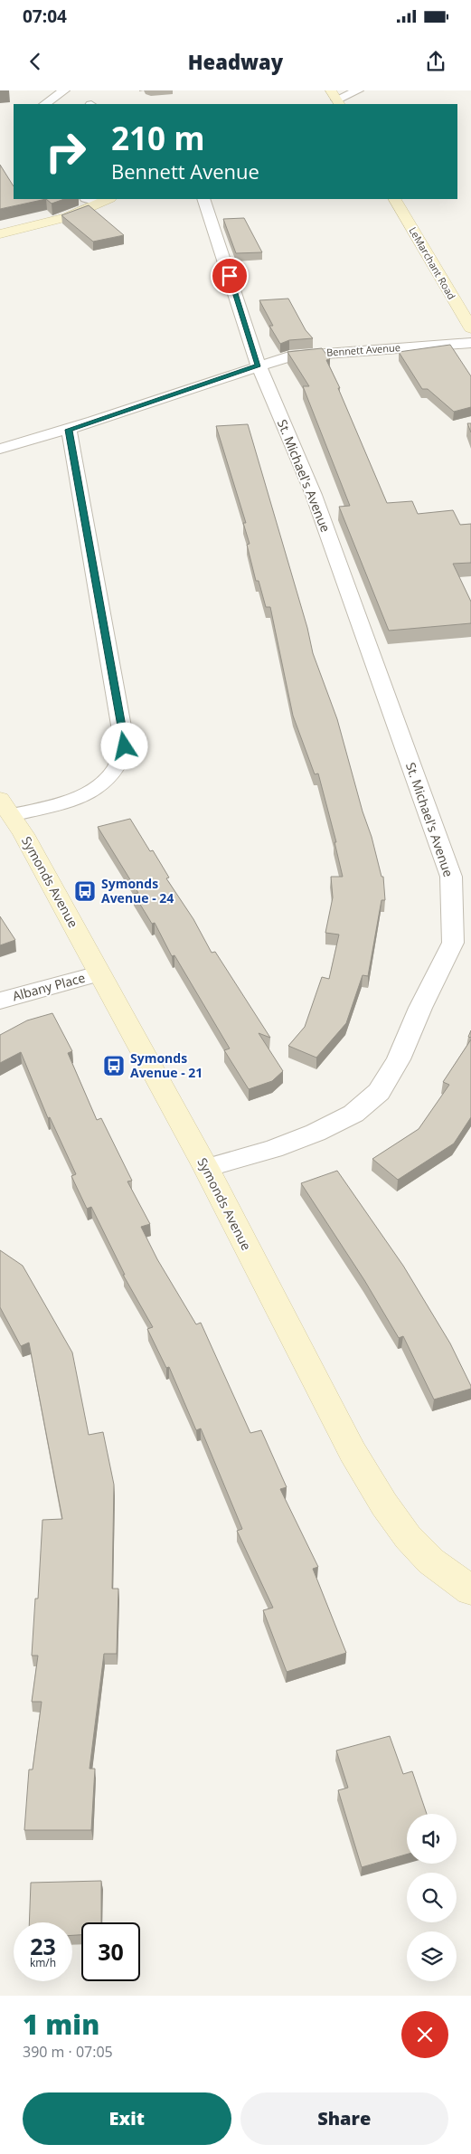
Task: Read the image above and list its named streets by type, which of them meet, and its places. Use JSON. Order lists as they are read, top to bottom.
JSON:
{
  "streets": {
    "street": [
      "LeMarchant Road",
      "Bennett Avenue",
      "St. Michael's Avenue",
      "Symonds Avenue",
      "Albany Place"
    ]
  },
  "crossings": [
    ["Bennett Avenue", "St. Michael's Avenue"],
    ["St. Michael's Avenue", "Symonds Avenue"],
    ["Symonds Avenue", "Albany Place"]
  ],
  "places": {
    "bus stop": ["Symonds Avenue - 24", "Symonds Avenue - 21"]
  },
  "page": {
    "status": "07:04",
    "header": "Headway",
    "turn": ["210 m", "Bennett Avenue"],
    "speed": "23 km/h",
    "limit": "30",
    "heading": ["1 min", "390 m · 07:05"],
    "buttons": ["Exit", "Share"]
  }
}
